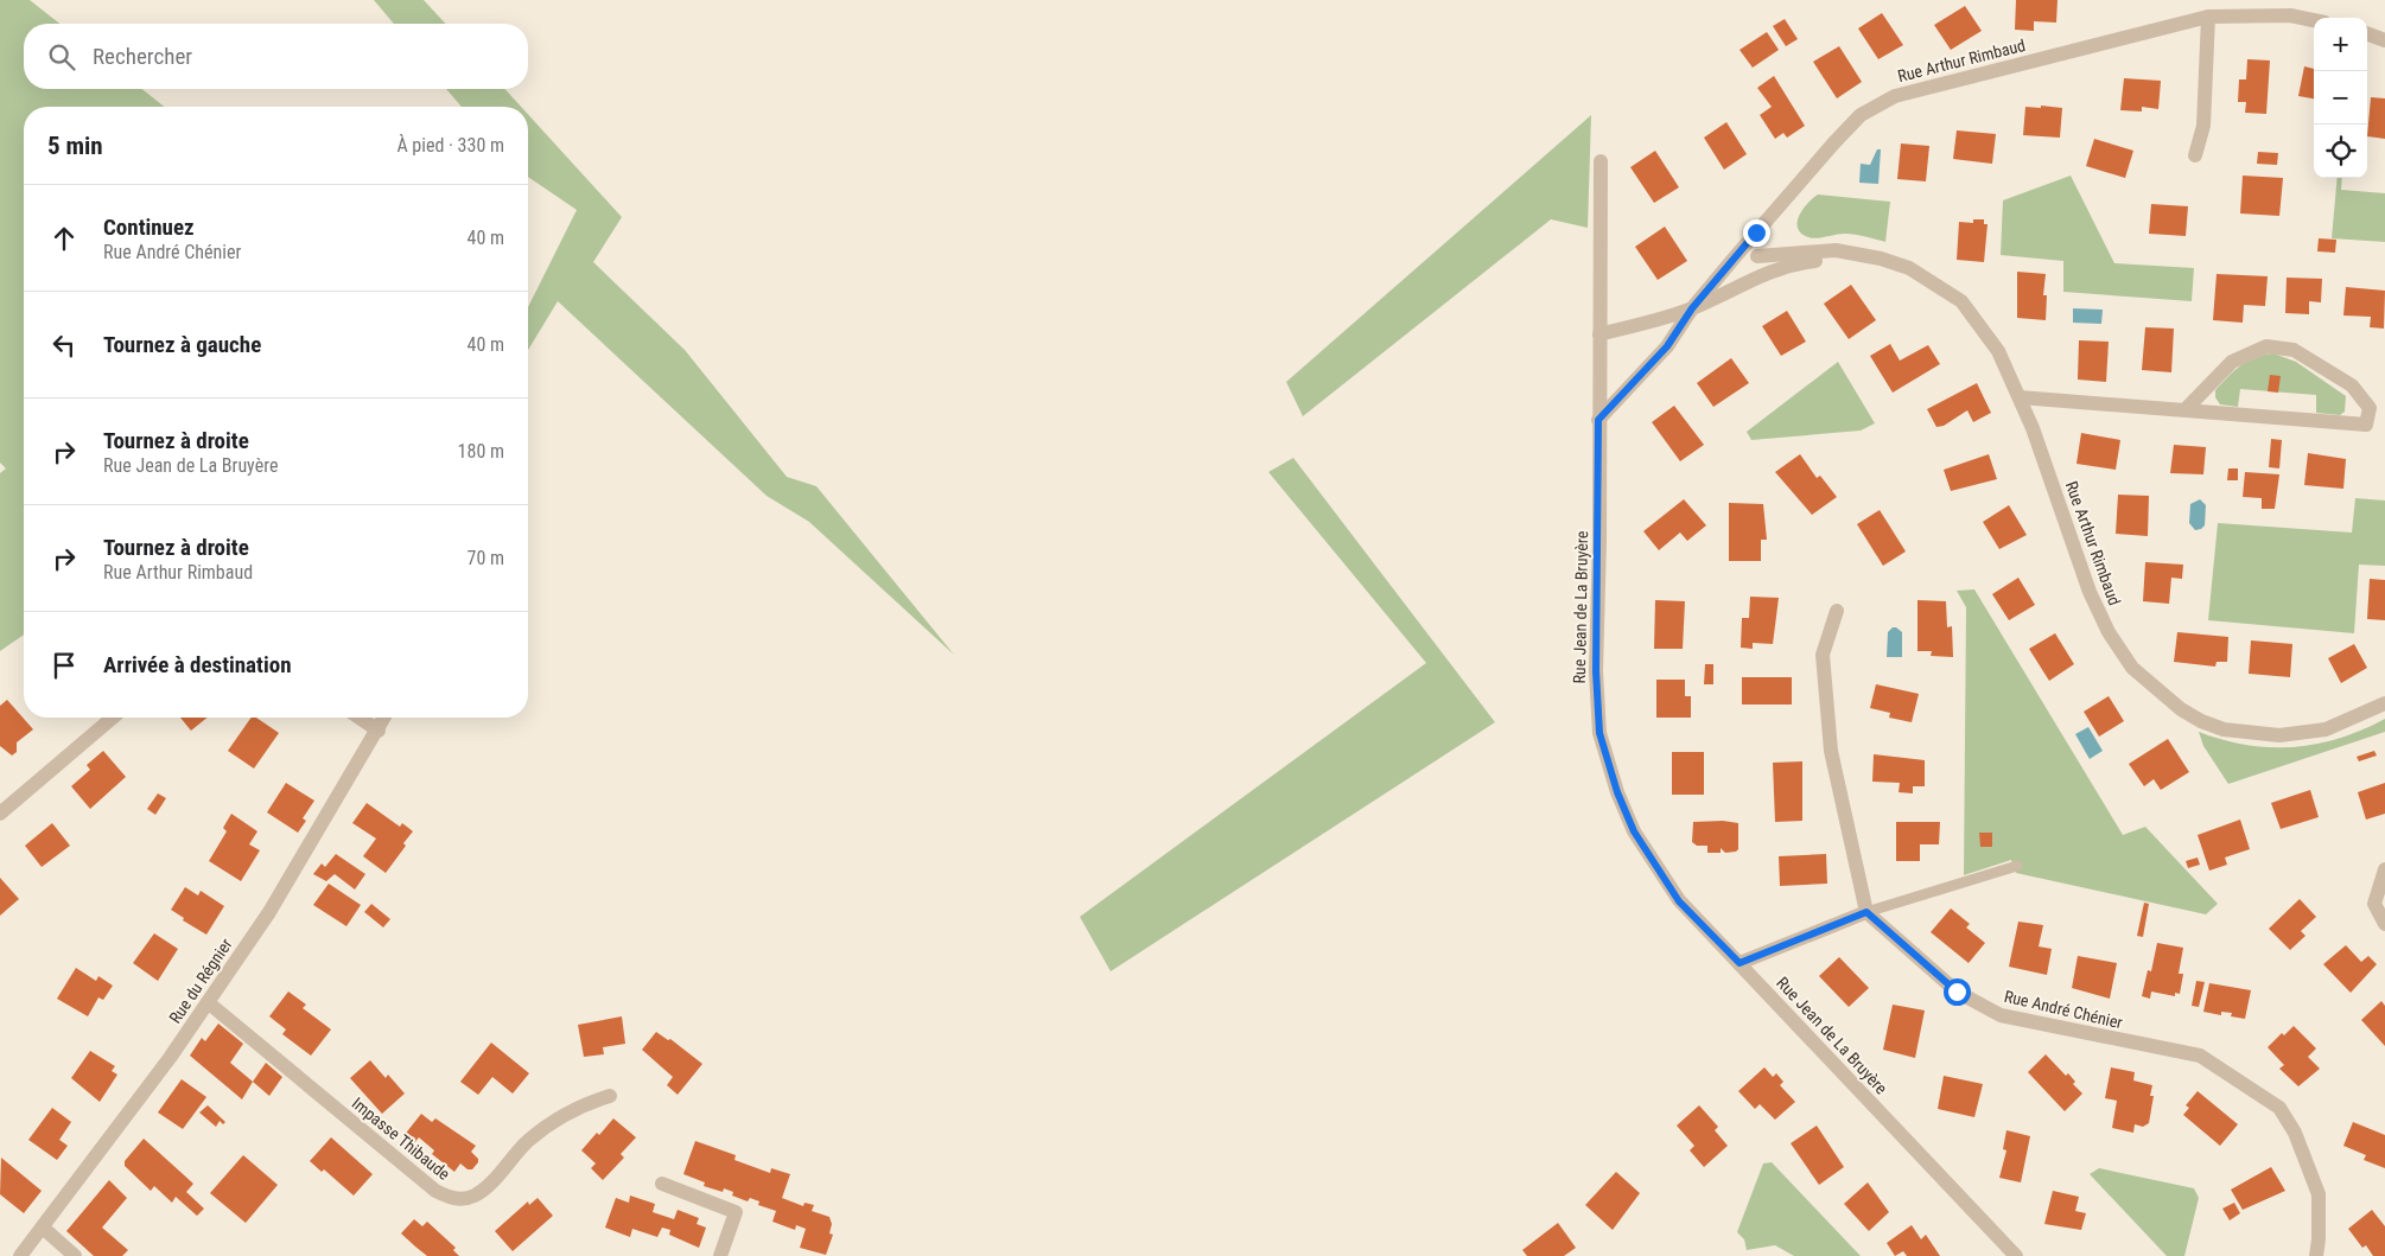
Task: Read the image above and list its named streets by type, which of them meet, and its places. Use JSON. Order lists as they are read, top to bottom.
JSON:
{
  "streets": {
    "street": [
      "Rue Arthur Rimbaud",
      "Rue Jean de La Bruyère",
      "Rue du Régnier",
      "Rue André Chénier",
      "Impasse Thibaude"
    ]
  },
  "crossings": [
    ["Rue Arthur Rimbaud", "Rue Jean de La Bruyère"],
    ["Rue du Régnier", "Impasse Thibaude"]
  ],
  "page": {
    "map_buttons": ["+", "−"],
    "search": "Rechercher",
    "heading": ["5 min", "À pied · 330 m"],
    "list": [
      ["Continuez", "Rue André Chénier", "40 m"],
      ["Tournez à gauche", "40 m"],
      ["Tournez à droite", "Rue Jean de La Bruyère", "180 m"],
      ["Tournez à droite", "Rue Arthur Rimbaud", "70 m"],
      "Arrivée à destination"
    ]
  }
}
